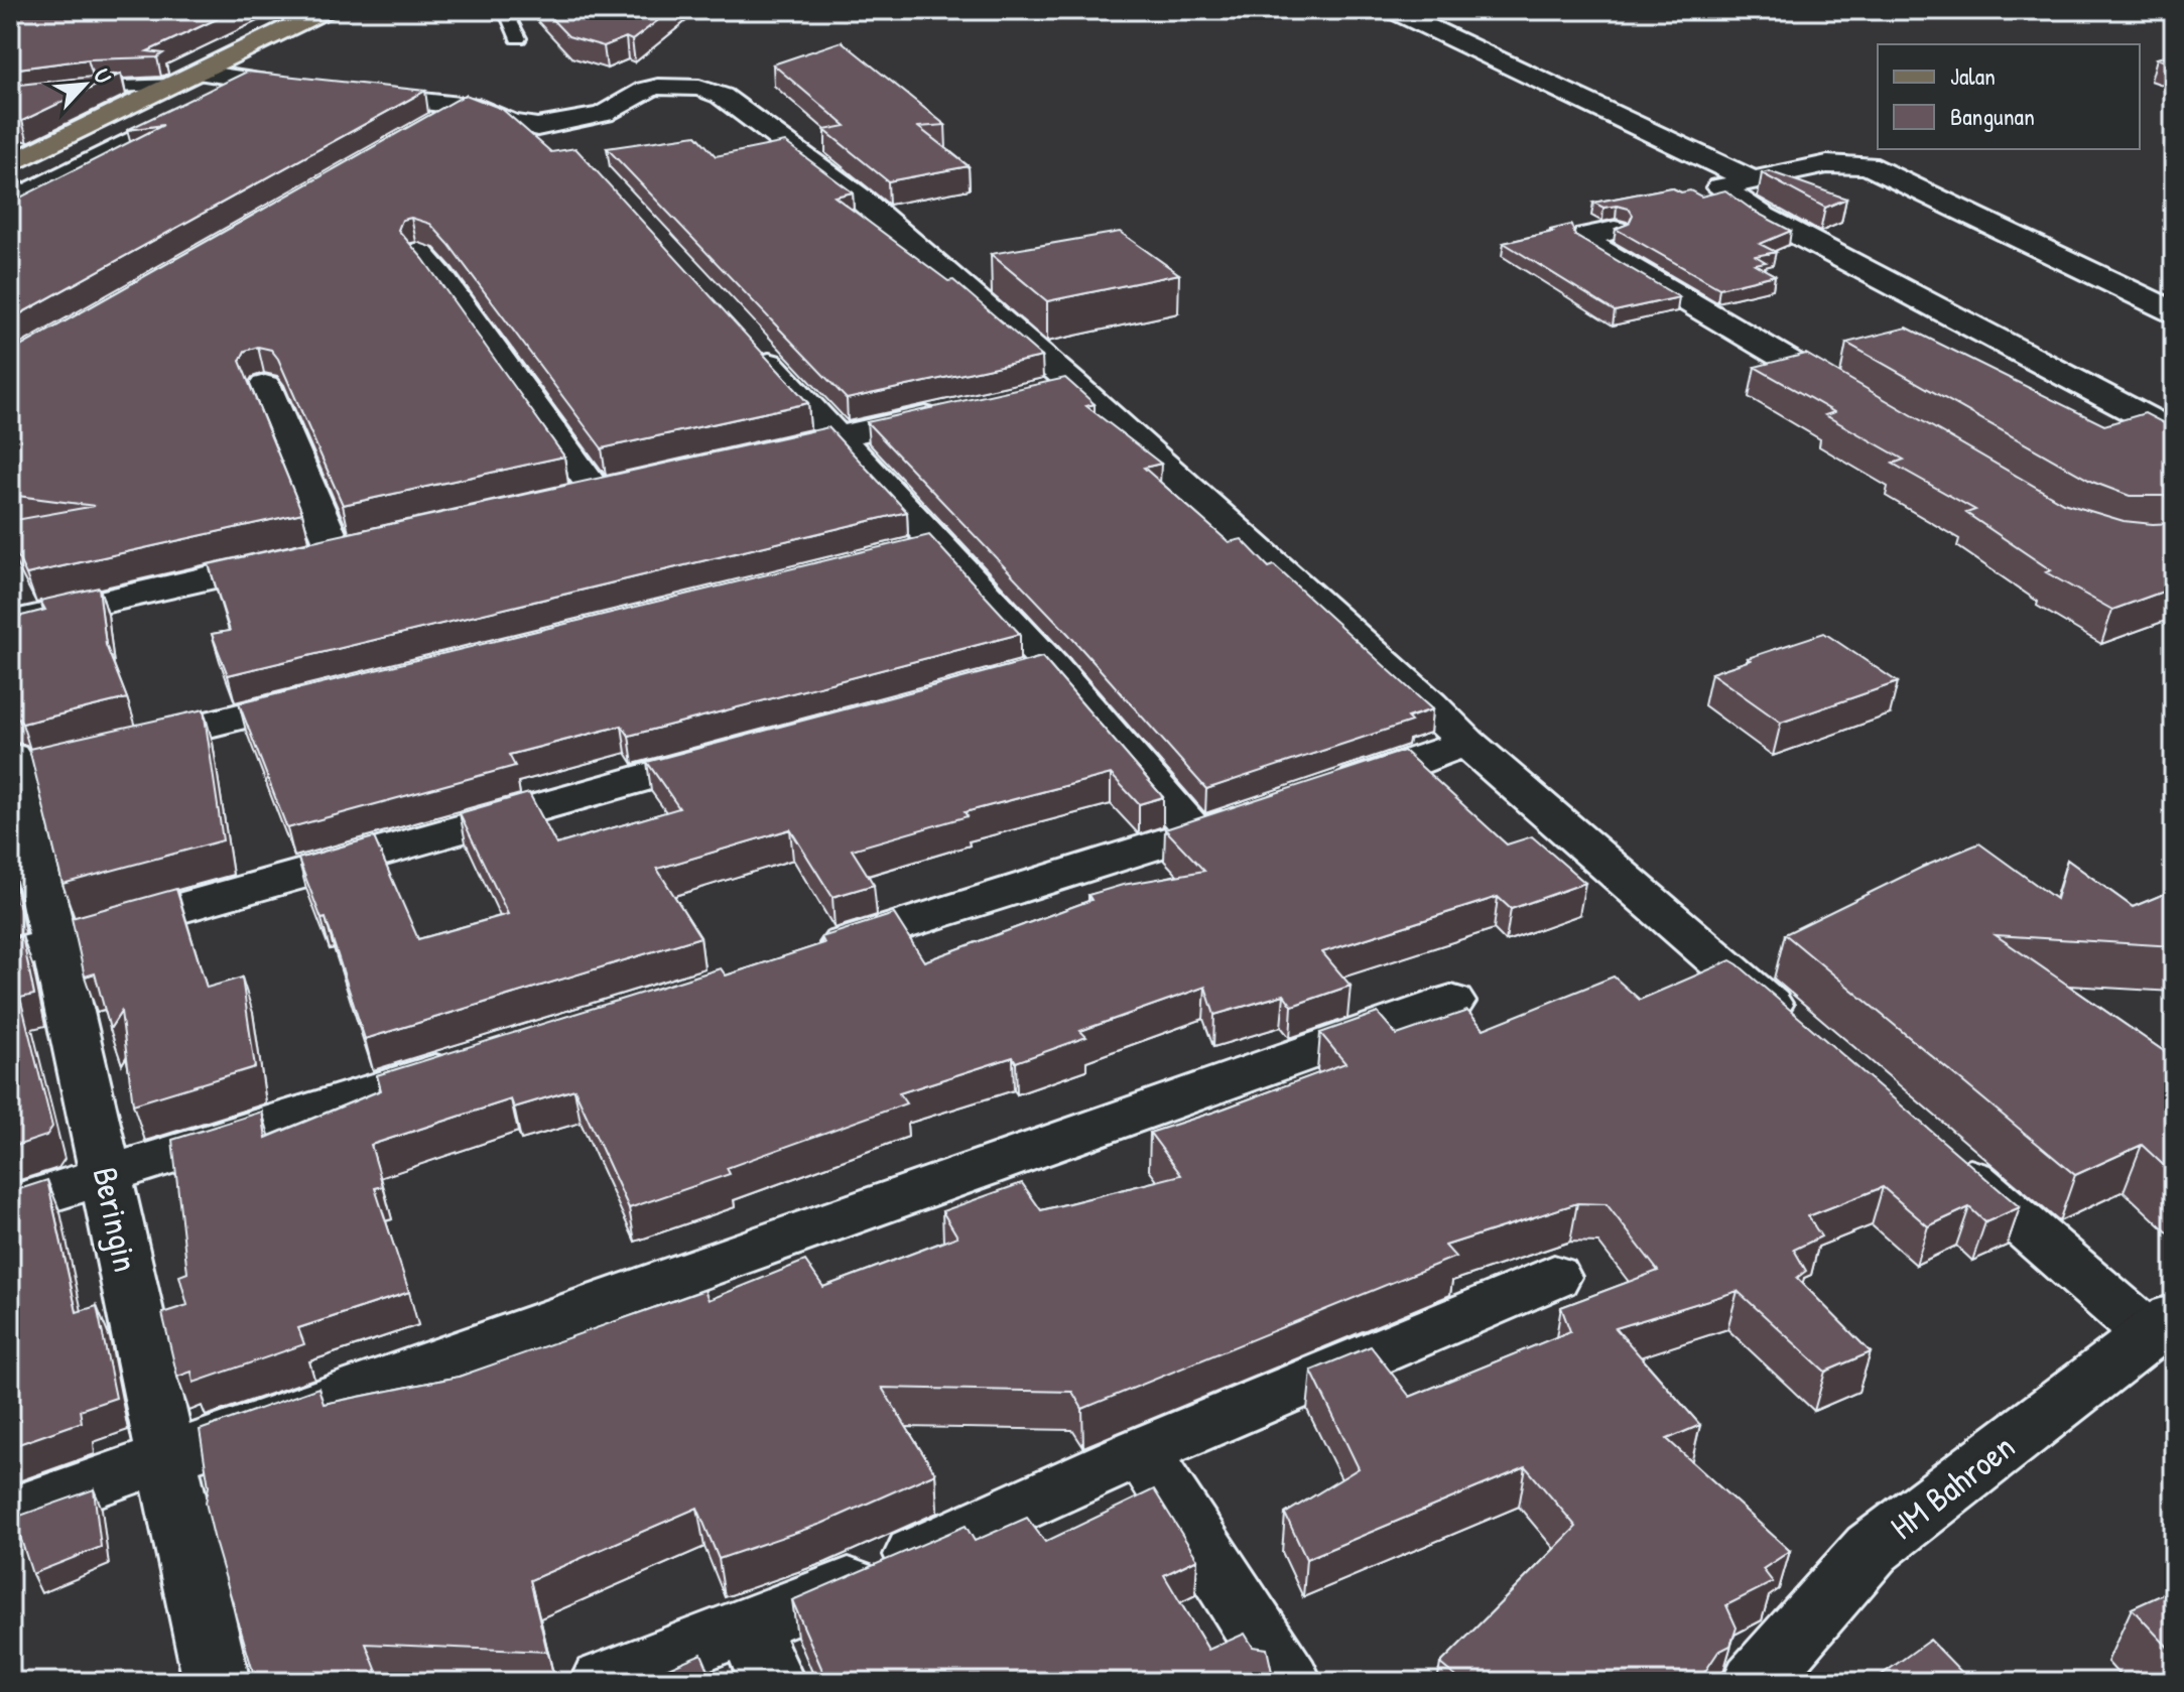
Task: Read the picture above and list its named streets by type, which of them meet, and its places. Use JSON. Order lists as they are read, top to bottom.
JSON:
{
  "streets": {
    "street": ["Beringin", "HM Bahroen"]
  },
  "legend": ["Jalan", "Bangunan"],
  "north": "top right"
}
